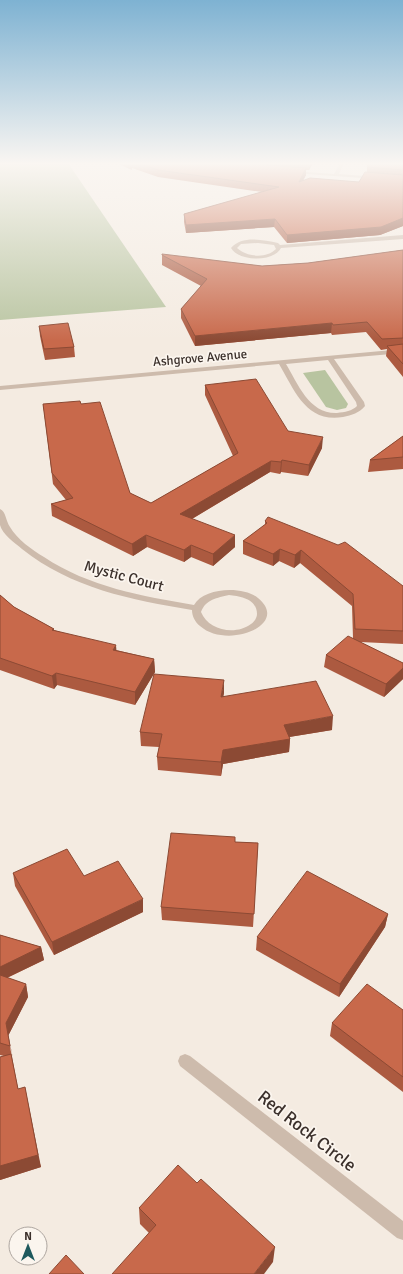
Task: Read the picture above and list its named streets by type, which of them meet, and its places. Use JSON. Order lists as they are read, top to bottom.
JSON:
{
  "streets": {
    "street": ["Ashgrove Avenue", "Mystic Court", "Red Rock Circle"]
  },
  "north": "top"
}
